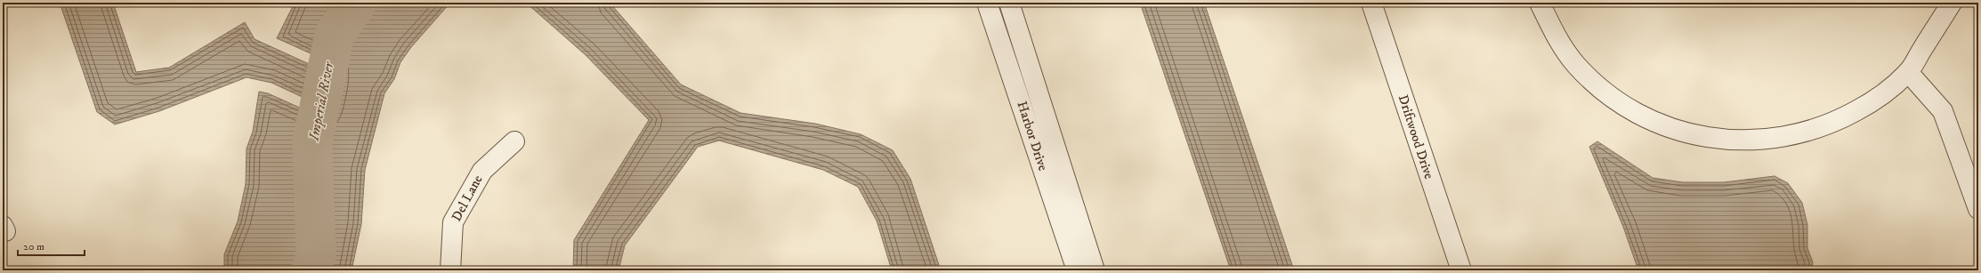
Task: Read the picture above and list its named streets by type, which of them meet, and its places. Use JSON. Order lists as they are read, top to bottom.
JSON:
{
  "streets": {
    "street": ["Harbor Drive", "Driftwood Drive", "Del Lane"]
  },
  "water": ["Imperial River"],
  "scale_bar": "20 m"
}
